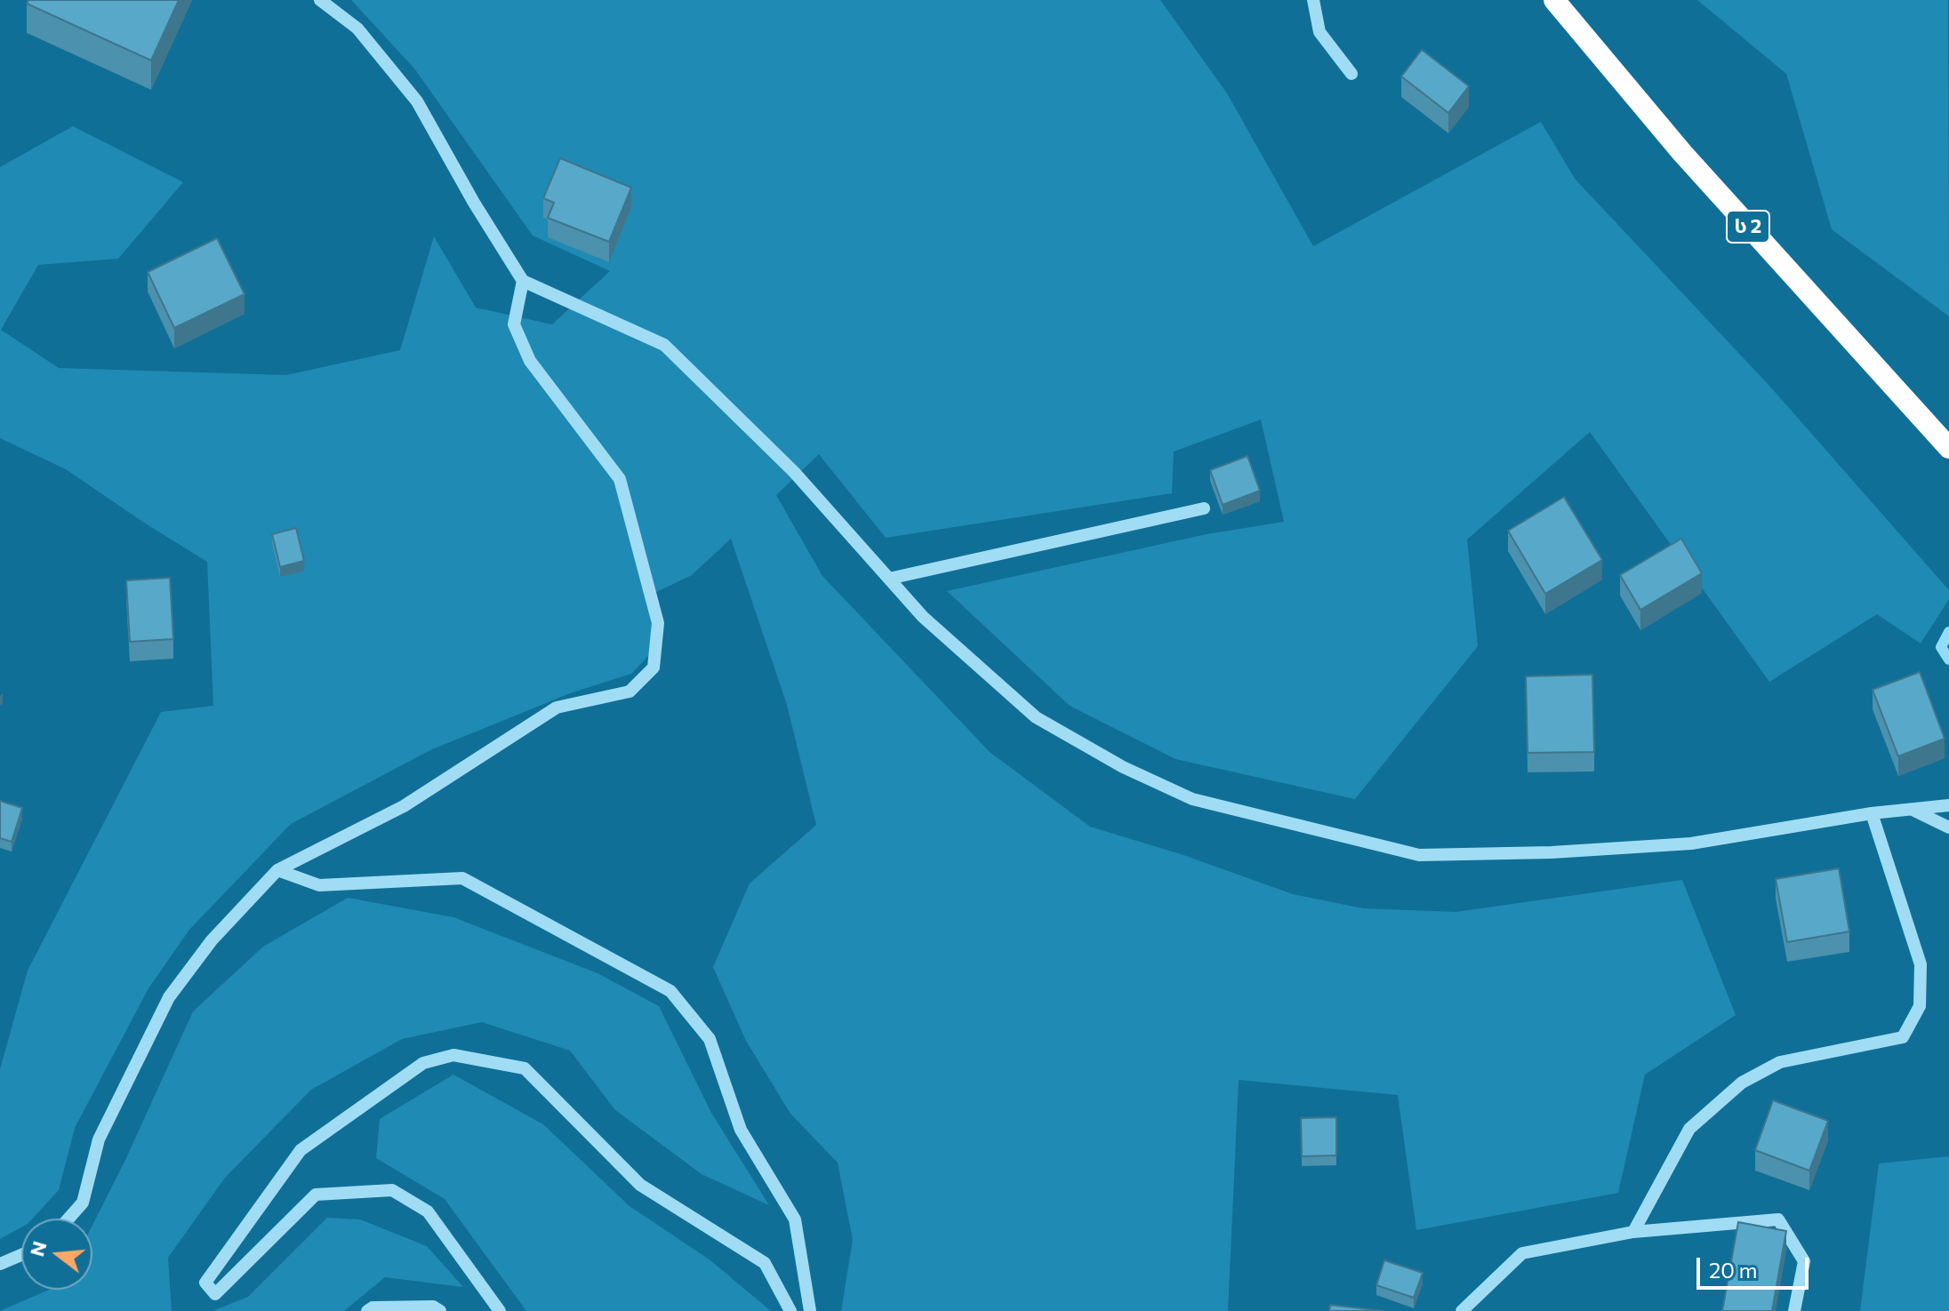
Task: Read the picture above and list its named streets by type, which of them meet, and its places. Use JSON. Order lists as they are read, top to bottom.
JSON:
{
  "streets": {
    "highway": ["ს 2"]
  },
  "scale_bar": "20 m",
  "north": "left"
}
